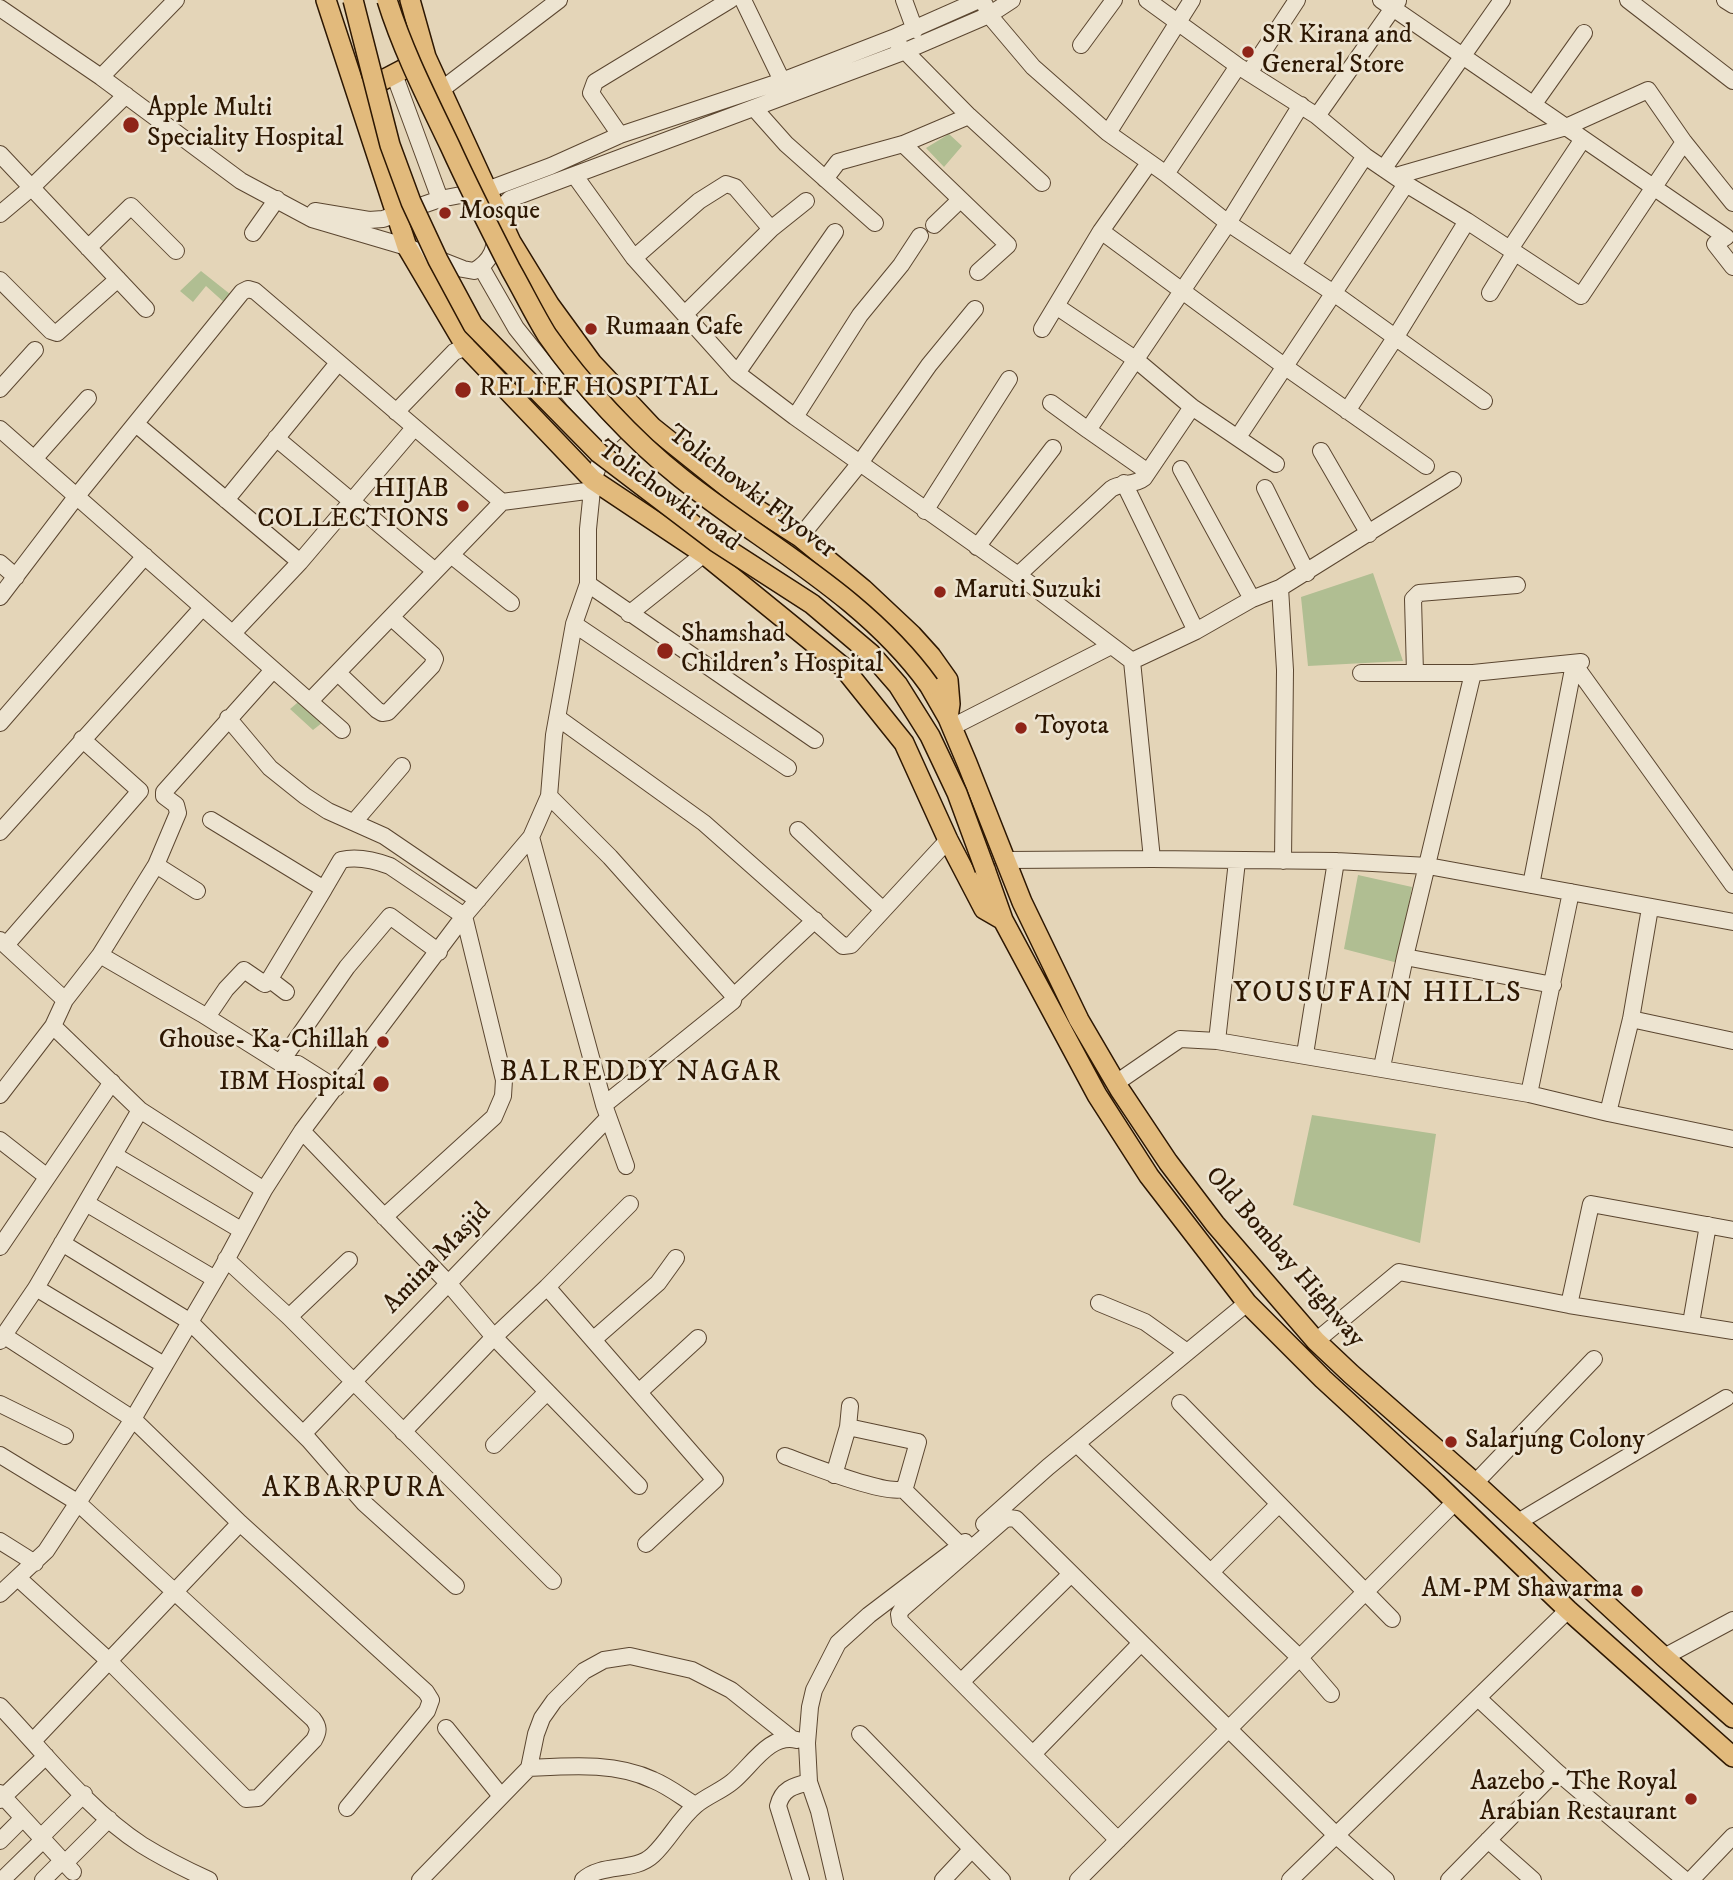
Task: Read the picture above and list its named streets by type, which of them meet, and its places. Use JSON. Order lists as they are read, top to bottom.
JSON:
{
  "streets": {
    "main road": ["Tolichowki Flyover", "Tolichowki road", "Old Bombay Highway"],
    "street": ["Amina Masjid"]
  },
  "crossings": [
    ["Tolichowki Flyover", "Tolichowki road"],
    ["Tolichowki Flyover", "Old Bombay Highway"],
    ["Tolichowki road", "Old Bombay Highway"]
  ],
  "districts": ["YOUSUFAIN HILLS", "BALREDDY NAGAR", "AKBARPURA"],
  "places": [
    "SR Kirana and General Store",
    "Apple Multi Speciality Hospital",
    "Mosque",
    "Rumaan Cafe",
    "RELIEF HOSPITAL",
    "HIJAB COLLECTIONS",
    "Maruti Suzuki",
    "Shamshad Children's Hospital",
    "Toyota",
    "Ghouse- Ka-Chillah",
    "IBM Hospital",
    "Salarjung Colony",
    "AM-PM Shawarma",
    "Aazebo - The Royal Arabian Restaurant"
  ]
}
